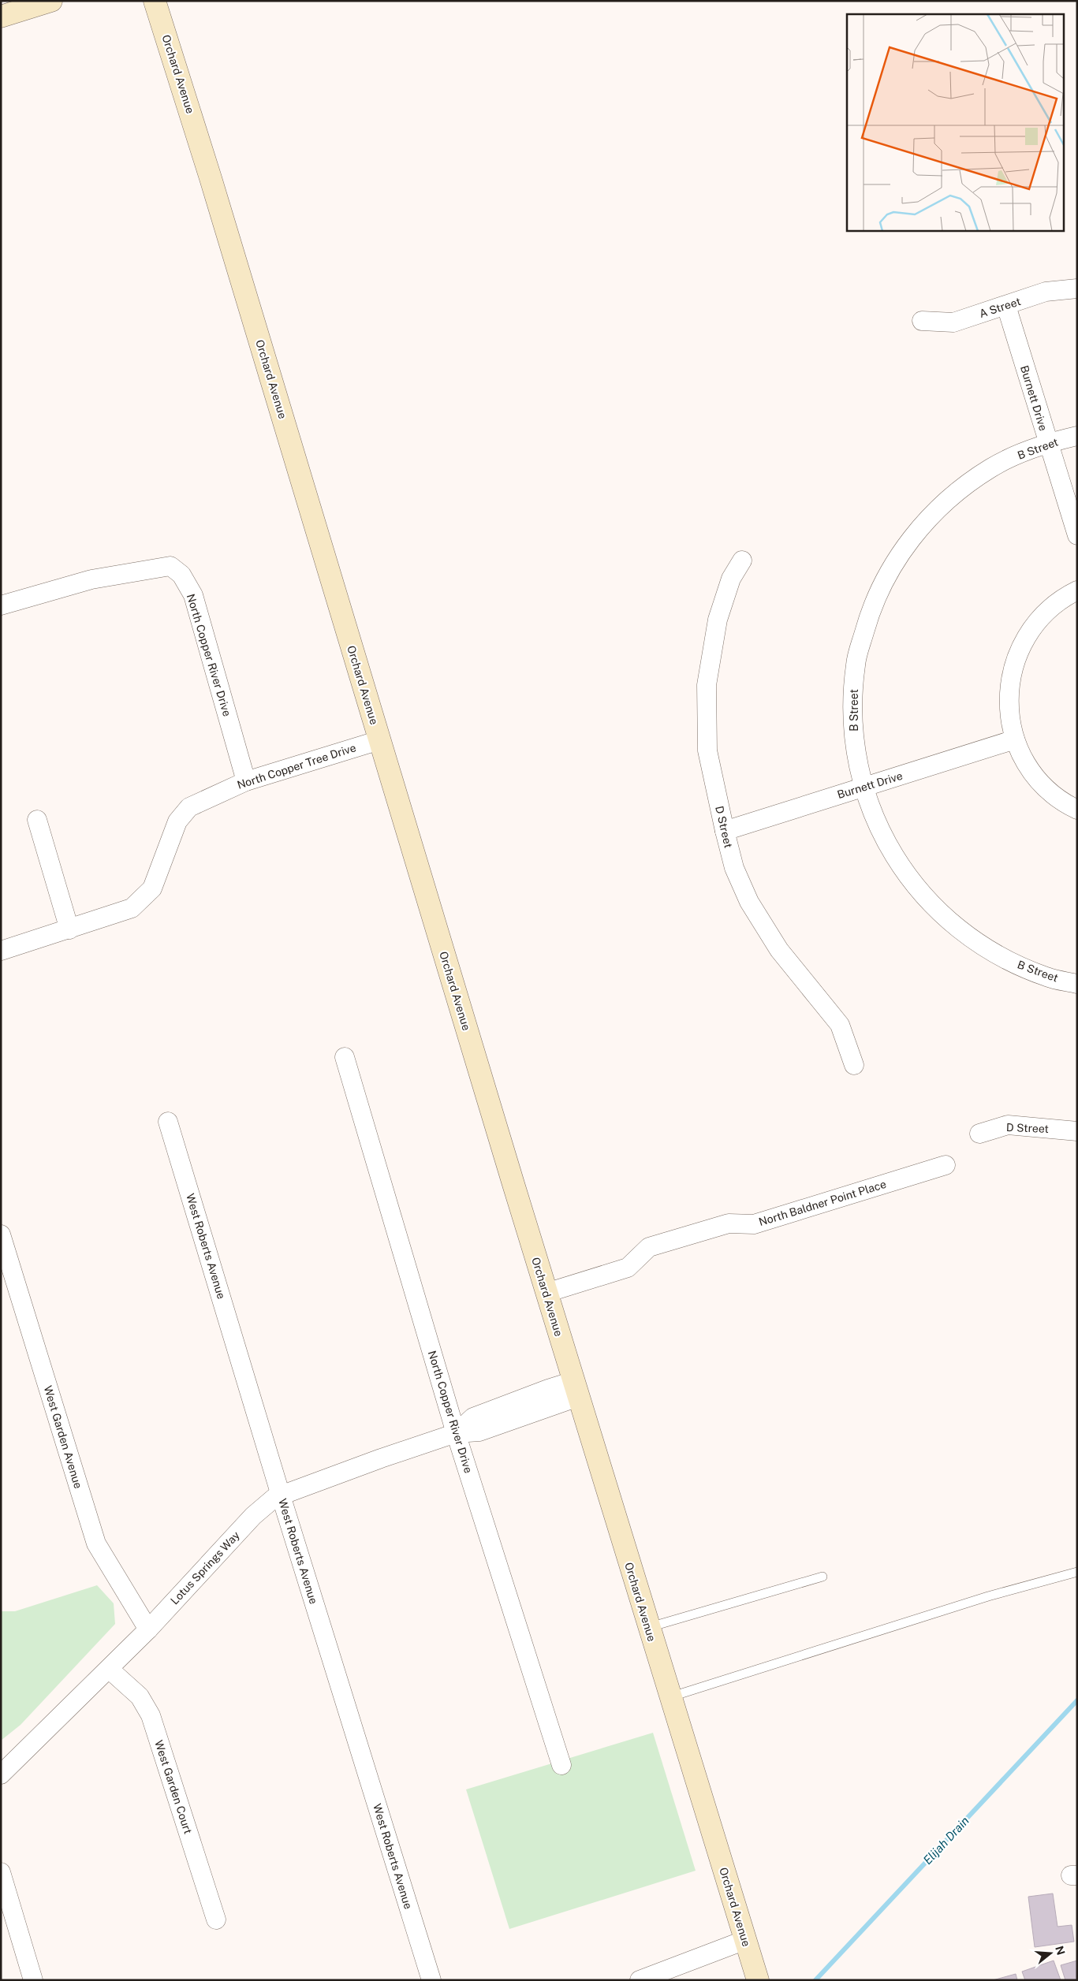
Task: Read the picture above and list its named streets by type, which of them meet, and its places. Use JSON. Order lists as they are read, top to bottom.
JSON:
{
  "streets": {
    "street": [
      "Orchard Avenue",
      "A Street",
      "Burnett Drive",
      "B Street",
      "North Copper River Drive",
      "North Copper Tree Drive",
      "D Street",
      "North Baldner Point Place",
      "West Roberts Avenue",
      "West Garden Avenue",
      "Lotus Springs Way",
      "West Garden Court"
    ]
  },
  "crossings": [
    ["Orchard Avenue", "North Copper Tree Drive"],
    ["Orchard Avenue", "North Baldner Point Place"],
    ["Orchard Avenue", "Lotus Springs Way"],
    ["A Street", "Burnett Drive"],
    ["Burnett Drive", "B Street"],
    ["Burnett Drive", "D Street"],
    ["North Copper River Drive", "North Copper Tree Drive"],
    ["North Copper River Drive", "Lotus Springs Way"],
    ["West Roberts Avenue", "Lotus Springs Way"],
    ["West Garden Avenue", "Lotus Springs Way"],
    ["Lotus Springs Way", "West Garden Court"]
  ],
  "water": ["Elijah Drain"],
  "north": "right"
}
